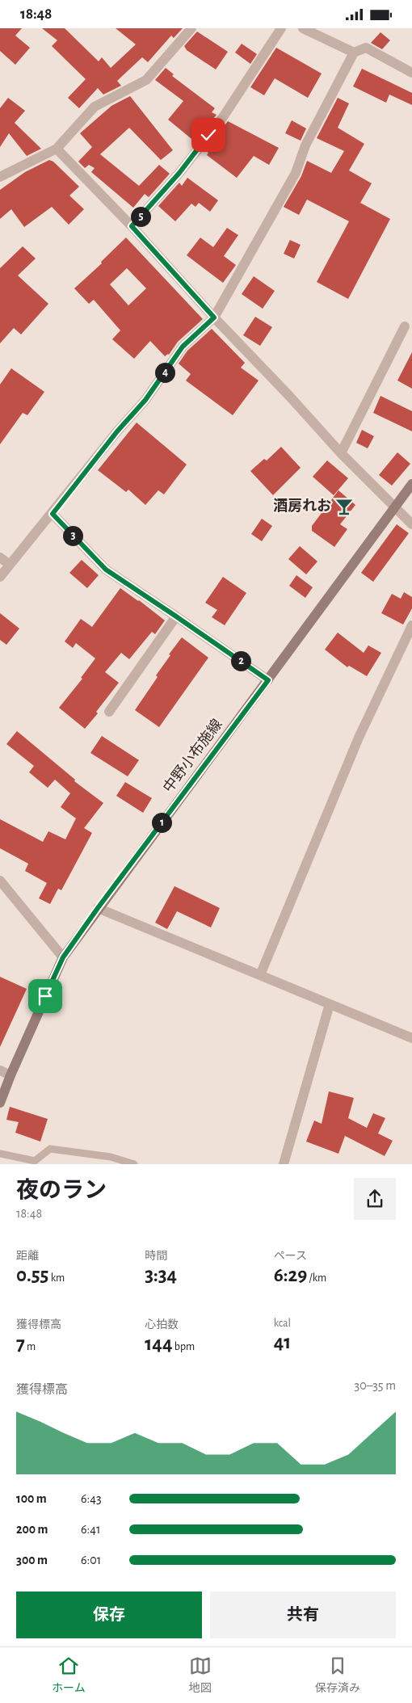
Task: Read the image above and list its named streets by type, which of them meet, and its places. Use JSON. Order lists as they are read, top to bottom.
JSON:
{
  "streets": {
    "main road": ["中野小布施線"]
  },
  "places": {
    "bar": ["酒房れお"]
  },
  "page": {
    "status": "18:48",
    "pins": [
      "5",
      "4",
      "3",
      "2",
      "1"
    ],
    "heading": ["夜のラン", "18:48"],
    "stats": [
      ["距離", "0.55 km"],
      ["時間", "3:34"],
      ["ペース", "6:29 /km"],
      ["獲得標高", "7 m"],
      ["心拍数", "144 bpm"],
      ["kcal", "41"]
    ],
    "chart": ["獲得標高", "30–35 m"],
    "list": [
      {
        "name": "100 m",
        "note": "6:43"
      },
      {
        "name": "200 m",
        "note": "6:41"
      },
      {
        "name": "300 m",
        "note": "6:01"
      }
    ],
    "buttons": ["保存", "共有"],
    "tabs": ["ホーム", "地図", "保存済み"]
  }
}
